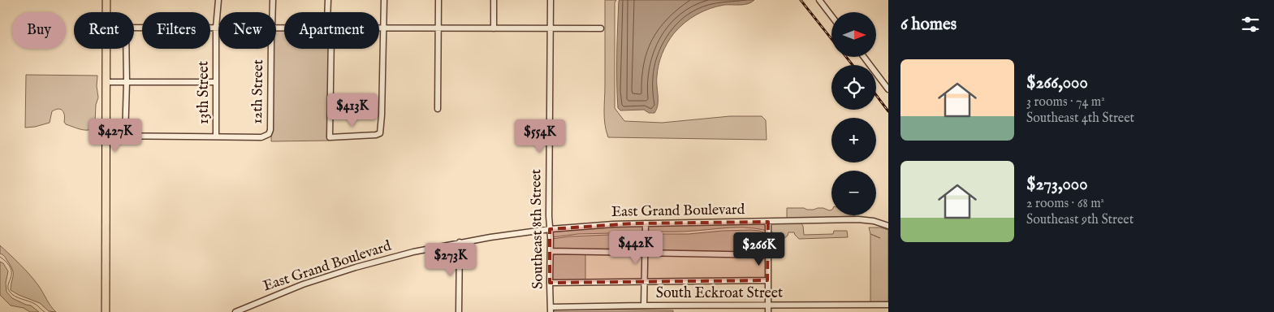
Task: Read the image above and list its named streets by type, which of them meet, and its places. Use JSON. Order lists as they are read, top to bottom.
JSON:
{
  "streets": {
    "street": [
      "12th Street",
      "13th Street",
      "East Grand Boulevard",
      "Southeast 8th Street",
      "South Eckroat Street"
    ]
  },
  "crossings": [
    ["12th Street", "13th Street"],
    ["East Grand Boulevard", "Southeast 8th Street"],
    ["Southeast 8th Street", "South Eckroat Street"]
  ],
  "north": "right",
  "page": {
    "heading": "6 homes",
    "map_buttons": ["+", "−"],
    "chip": [
      "Buy",
      "Rent",
      "Filters",
      "New",
      "Apartment"
    ],
    "list": [
      {
        "name": "$266,000",
        "note": "3 rooms · 74 m² · Southeast 4th Street"
      },
      {
        "name": "$273,000",
        "note": "2 rooms · 68 m² · Southeast 9th Street"
      }
    ],
    "price": [
      "$413K",
      "$427K",
      "$554K",
      "$442K",
      "$266K",
      "$273K"
    ]
  }
}
